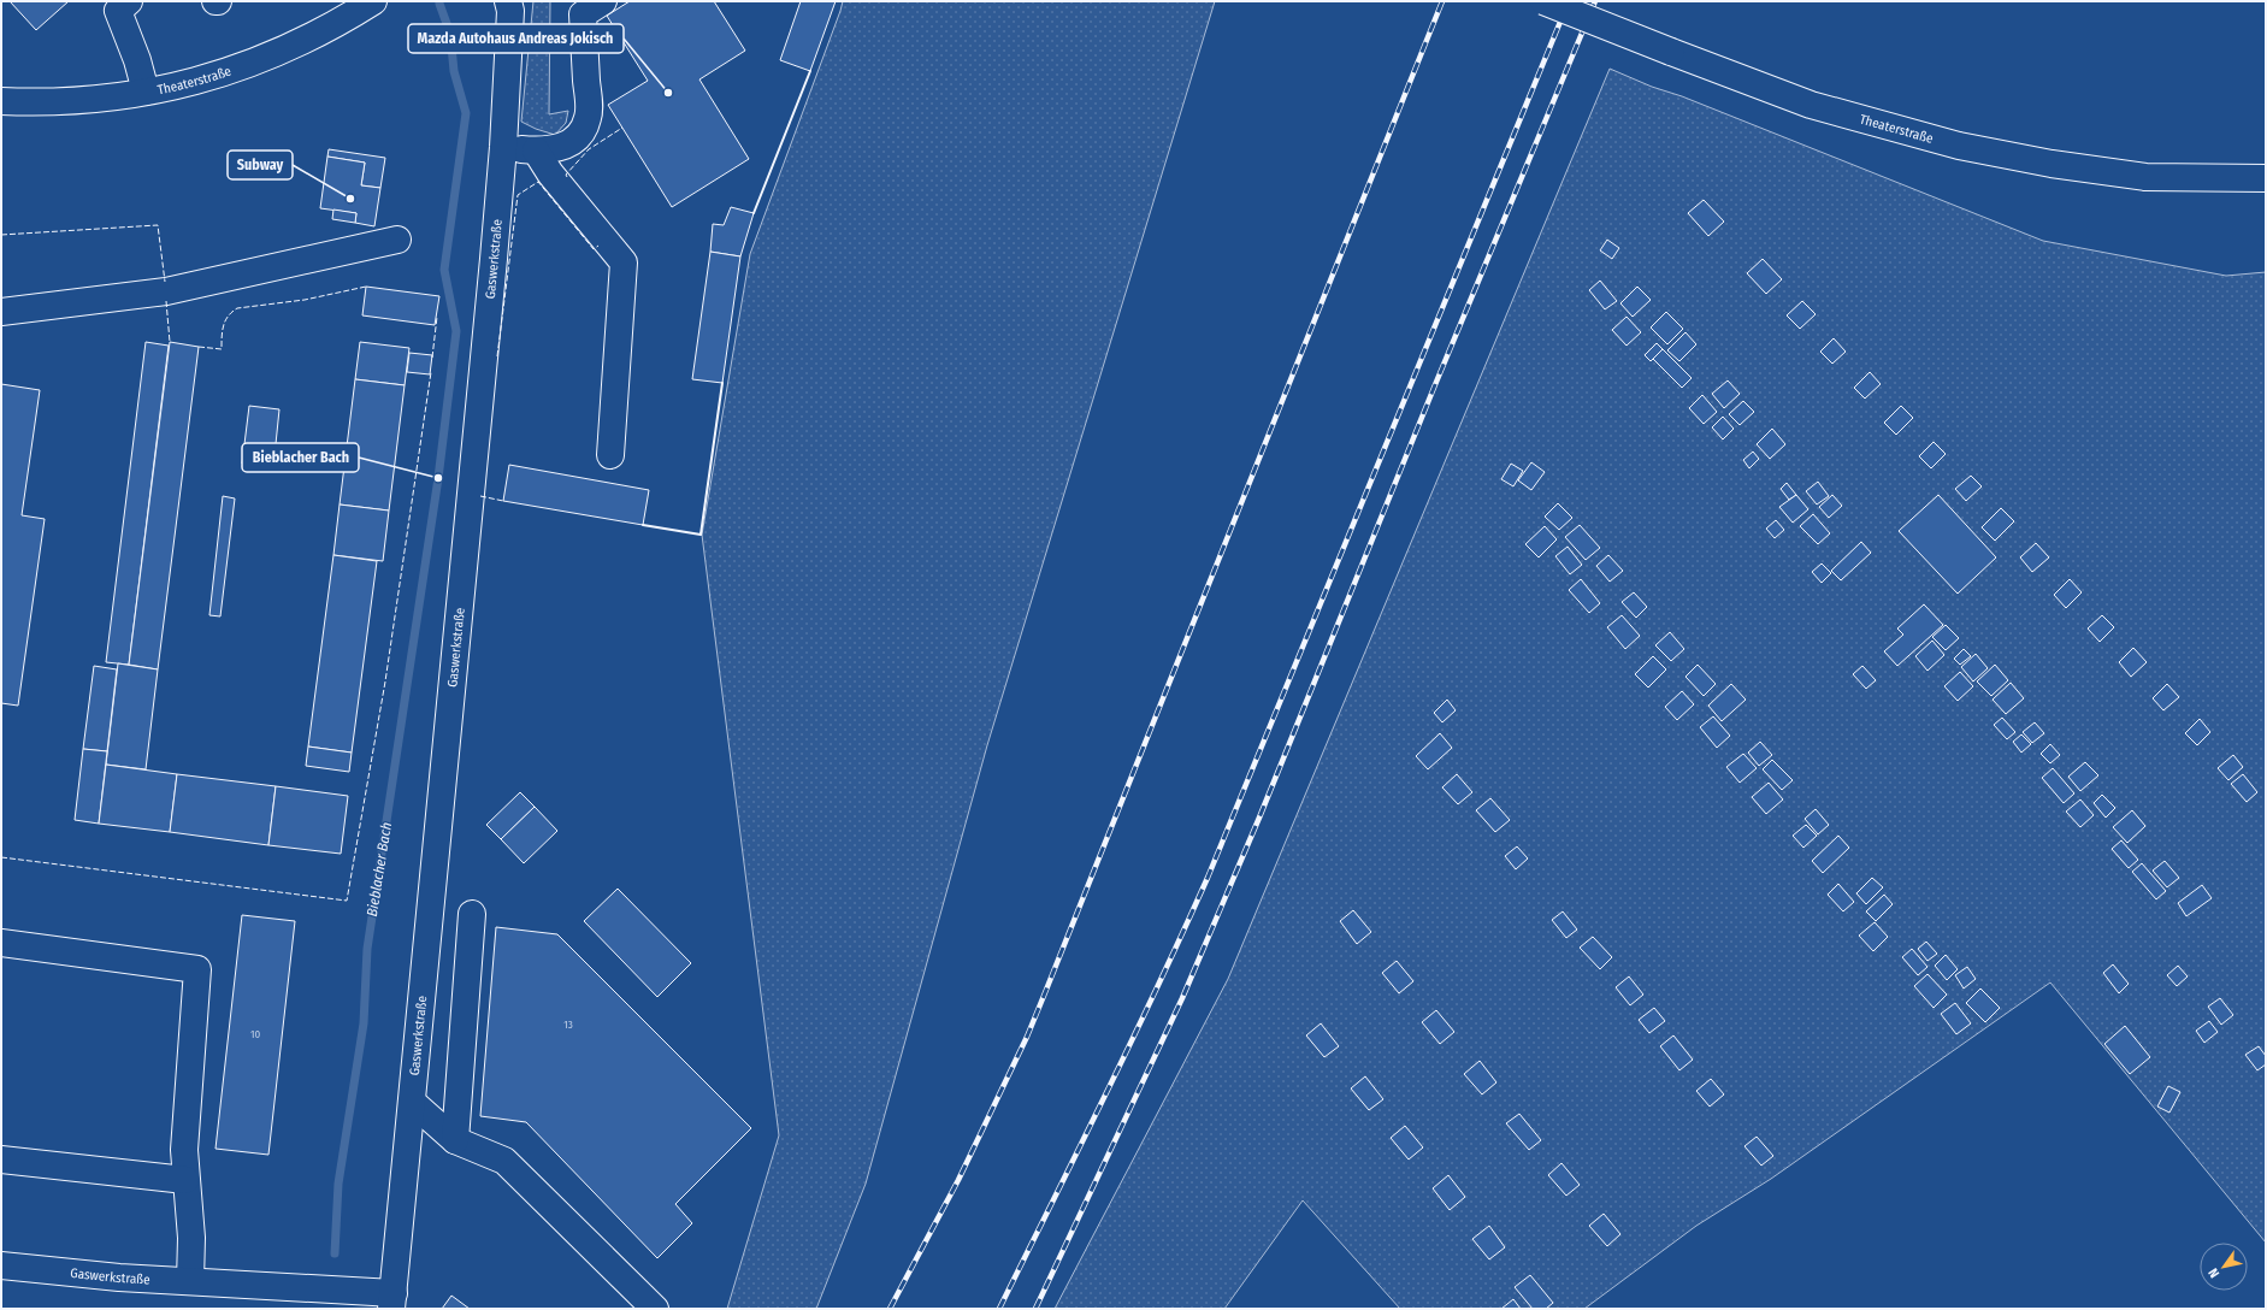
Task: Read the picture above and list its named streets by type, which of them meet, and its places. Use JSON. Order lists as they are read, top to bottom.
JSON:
{
  "streets": {
    "street": ["Theaterstraße", "Gaswerkstraße"]
  },
  "water": ["Bieblacher Bach"],
  "places": ["Mazda Autohaus Andreas Jokisch", "Subway", "Bieblacher Bach"],
  "house_numbers": ["13", "10"],
  "north": "bottom left"
}
